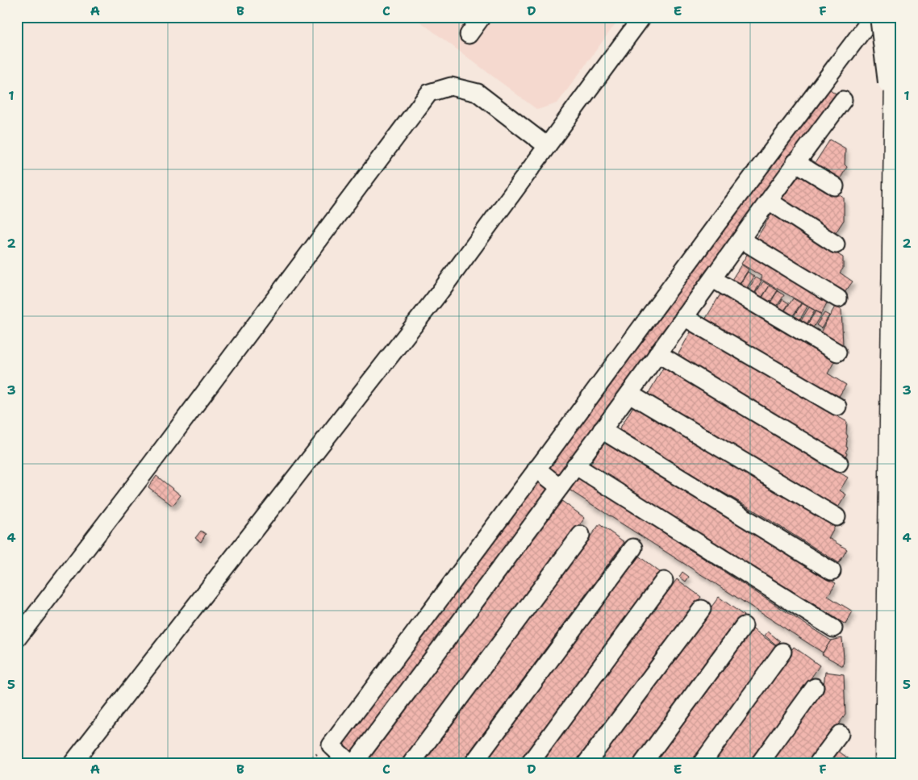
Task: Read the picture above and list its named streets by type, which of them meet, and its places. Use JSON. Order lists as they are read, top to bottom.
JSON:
{
  "grid": {
    "columns": [
      "A",
      "B",
      "C",
      "D",
      "E",
      "F"
    ],
    "rows": [
      "1",
      "2",
      "3",
      "4",
      "5"
    ]
  }
}
